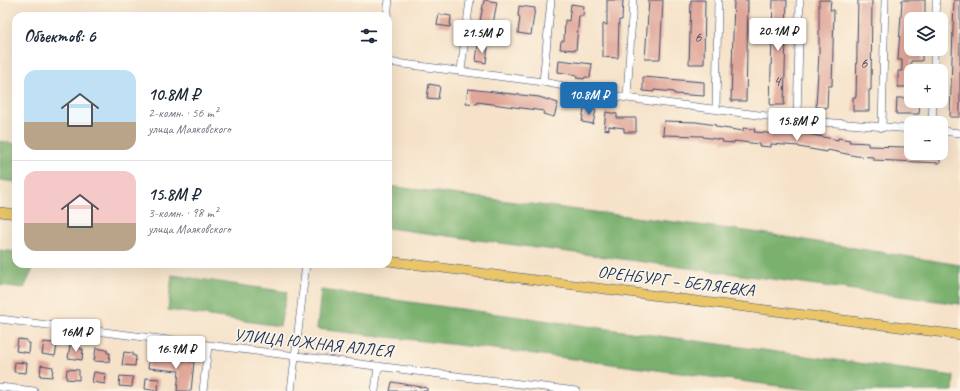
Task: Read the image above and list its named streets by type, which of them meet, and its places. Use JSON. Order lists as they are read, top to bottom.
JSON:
{
  "streets": {
    "main road": ["ОРЕНБУРГ – БЕЛЯЕВКА"],
    "street": ["УЛИЦА ЮЖНАЯ АЛЛЕЯ"]
  },
  "house_numbers": ["6", "6", "4"],
  "page": {
    "map_buttons": ["+", "−"],
    "heading": "Объектов: 6",
    "price": [
      "20.1M ₽",
      "21.5M ₽",
      "10.8M ₽",
      "15.8M ₽",
      "16M ₽",
      "16.9M ₽"
    ],
    "list": [
      {
        "name": "10.8M ₽",
        "note": "2-комн. · 56 m² · улица Маяковского"
      },
      {
        "name": "15.8M ₽",
        "note": "3-комн. · 98 m² · улица Маяковского"
      }
    ]
  }
}
